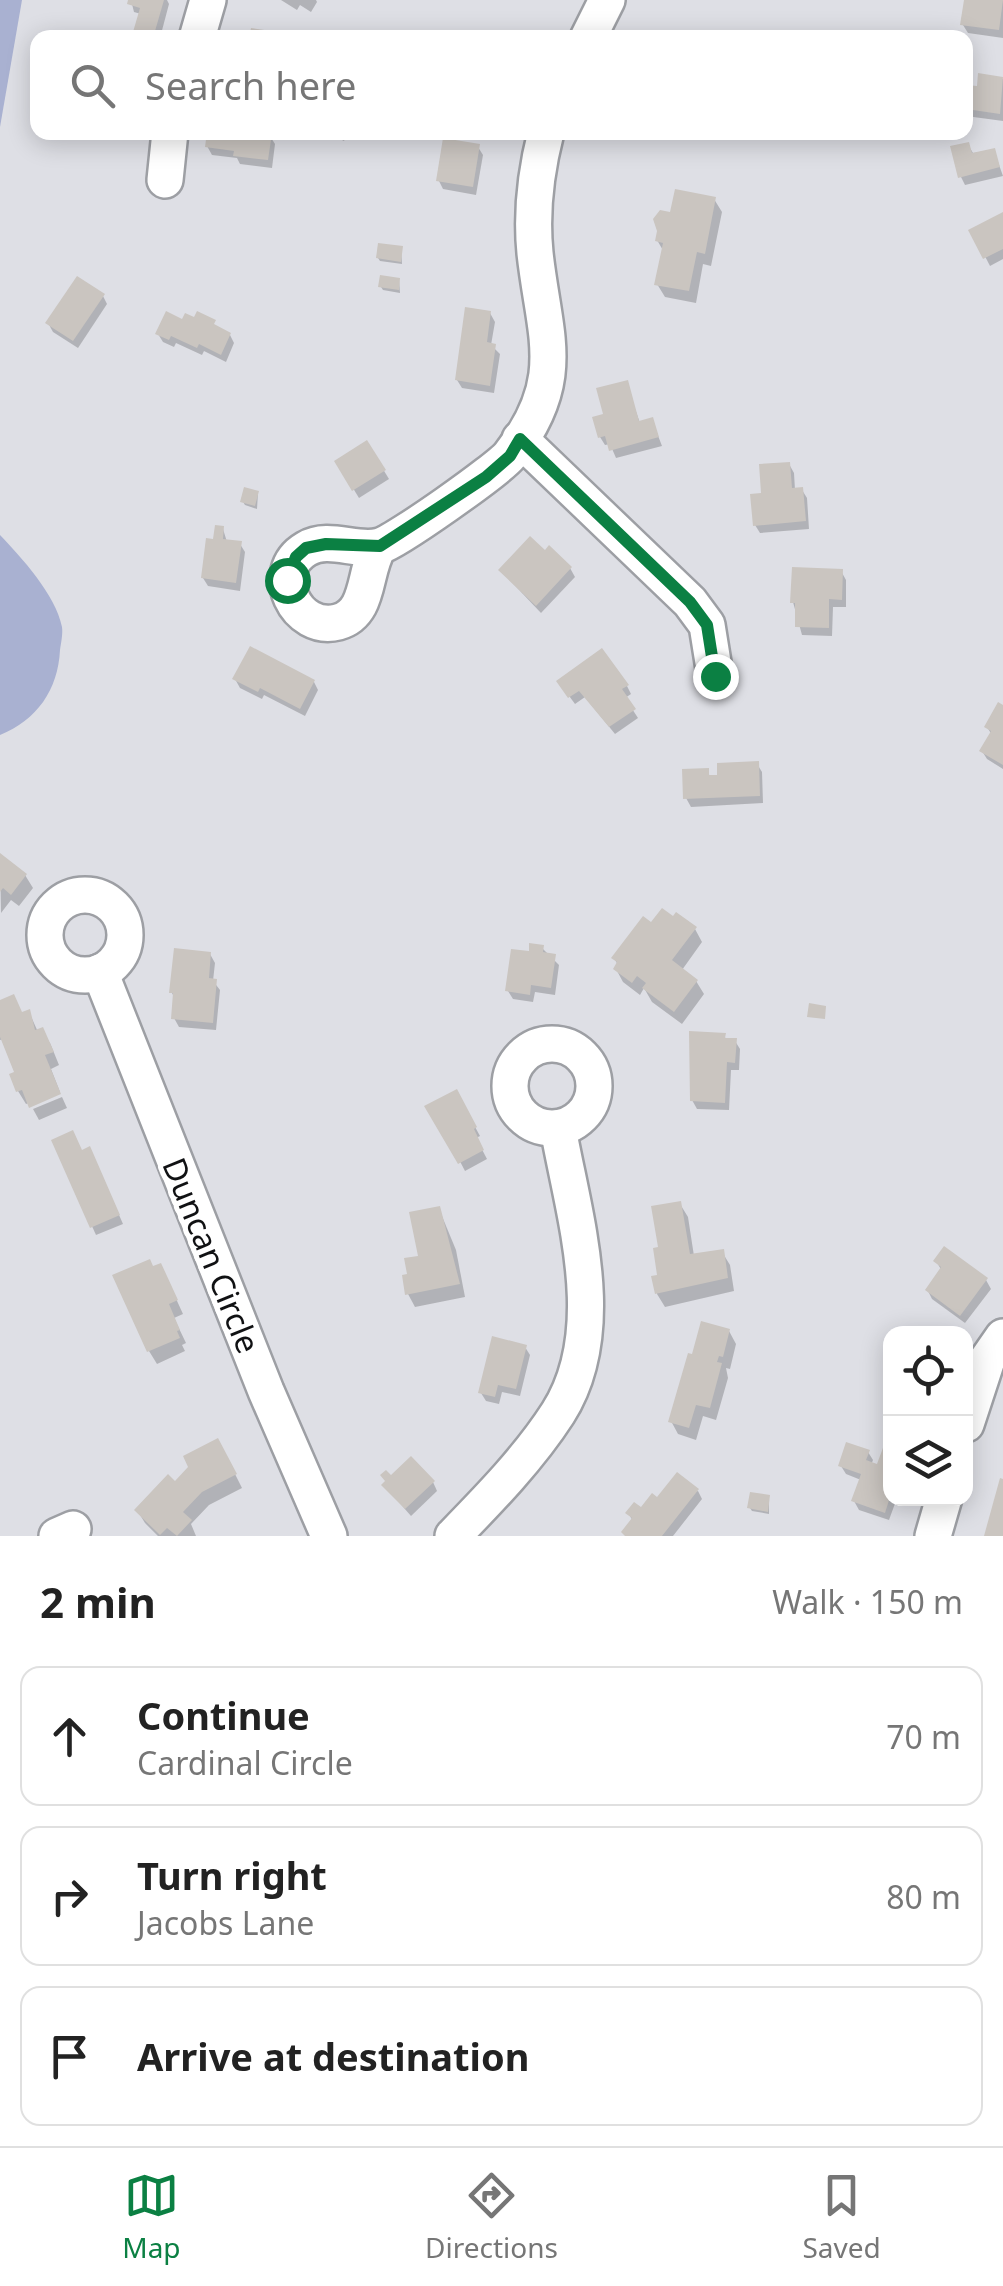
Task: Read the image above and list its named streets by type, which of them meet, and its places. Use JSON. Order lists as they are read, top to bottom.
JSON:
{
  "streets": {
    "street": ["Duncan Circle"]
  },
  "page": {
    "search": "Search here",
    "heading": ["2 min", "Walk · 150 m"],
    "list": [
      ["Continue", "Cardinal Circle", "70 m"],
      ["Turn right", "Jacobs Lane", "80 m"],
      "Arrive at destination"
    ],
    "nav": ["Map", "Directions", "Saved"]
  }
}
